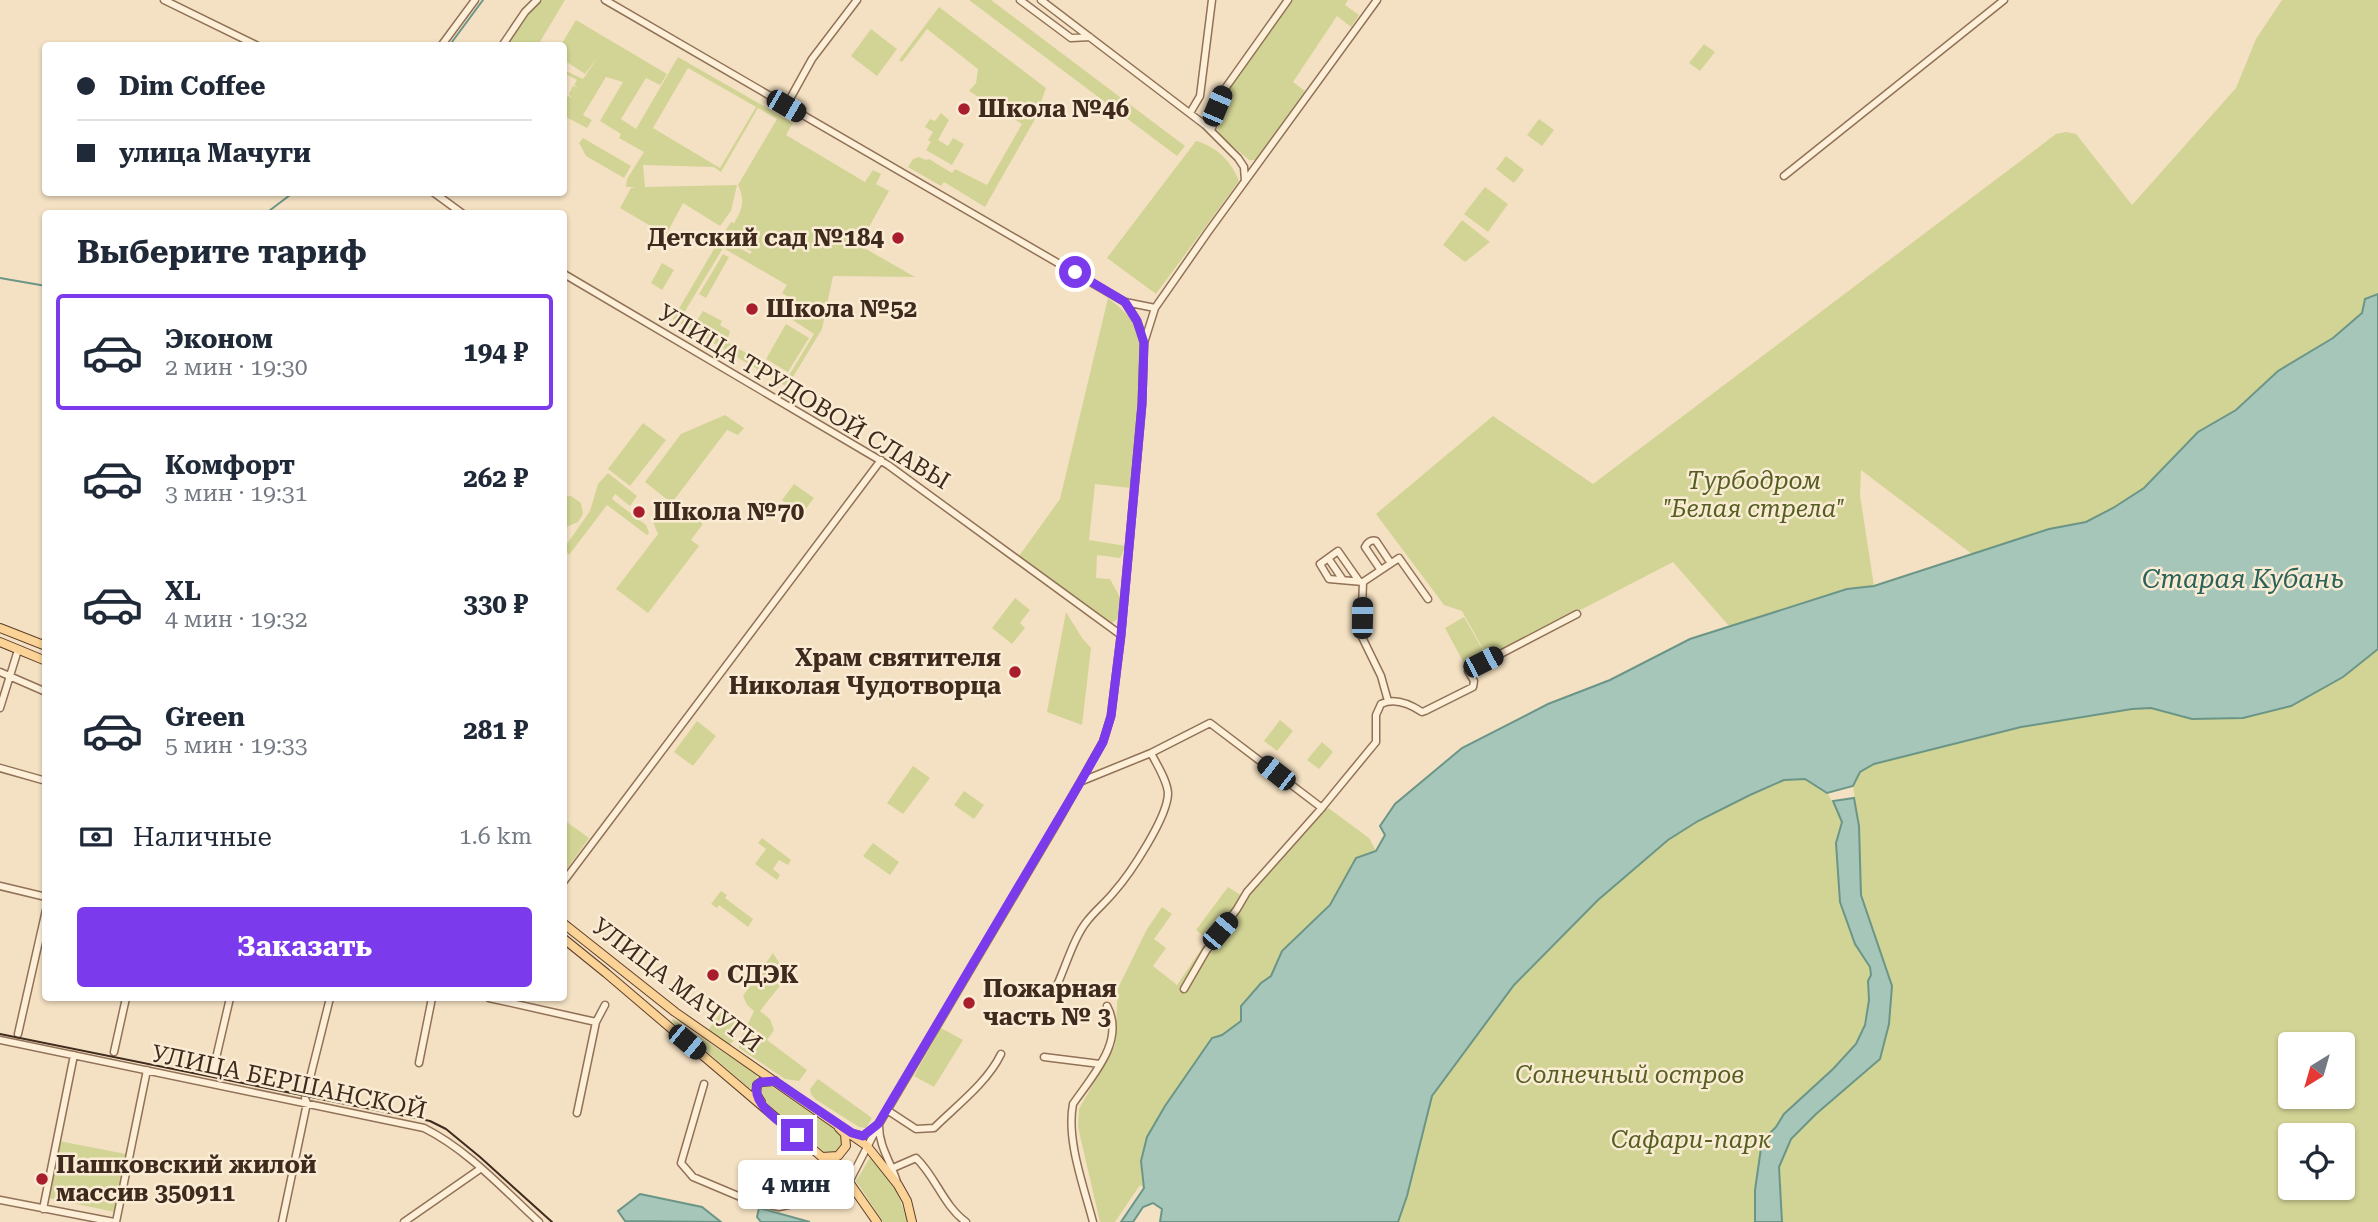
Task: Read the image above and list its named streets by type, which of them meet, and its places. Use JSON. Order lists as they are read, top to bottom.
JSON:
{
  "streets": {
    "main road": ["УЛИЦА МАЧУГИ"],
    "street": ["УЛИЦА ТРУДОВОЙ СЛАВЫ", "УЛИЦА БЕРШАНСКОЙ"]
  },
  "water": ["Старая Кубань"],
  "parks": ["Турбодром \"Белая стрела\"", "Солнечный остров", "Сафари-парк"],
  "places": [
    "Школа №46",
    "Детский сад №184",
    "Школа №52",
    "Школа №70",
    "Храм святителя Николая Чудотворца",
    "СДЭК",
    "Пожарная часть № 3",
    "Пашковский жилой массив 350911"
  ],
  "north": "bottom left",
  "page": {
    "banner": ["Dim Coffee", "улица Мачуги"],
    "heading": "Выберите тариф",
    "list": [
      {
        "name": "Эконом",
        "note": "2 мин · 19:30",
        "value": "194 ₽"
      },
      {
        "name": "Комфорт",
        "note": "3 мин · 19:31",
        "value": "262 ₽"
      },
      {
        "name": "XL",
        "note": "4 мин · 19:32",
        "value": "330 ₽"
      },
      {
        "name": "Green",
        "note": "5 мин · 19:33",
        "value": "281 ₽"
      }
    ],
    "pay": ["Наличные", "1.6 km"],
    "buttons": "Заказать",
    "bubble": "4 мин"
  }
}
